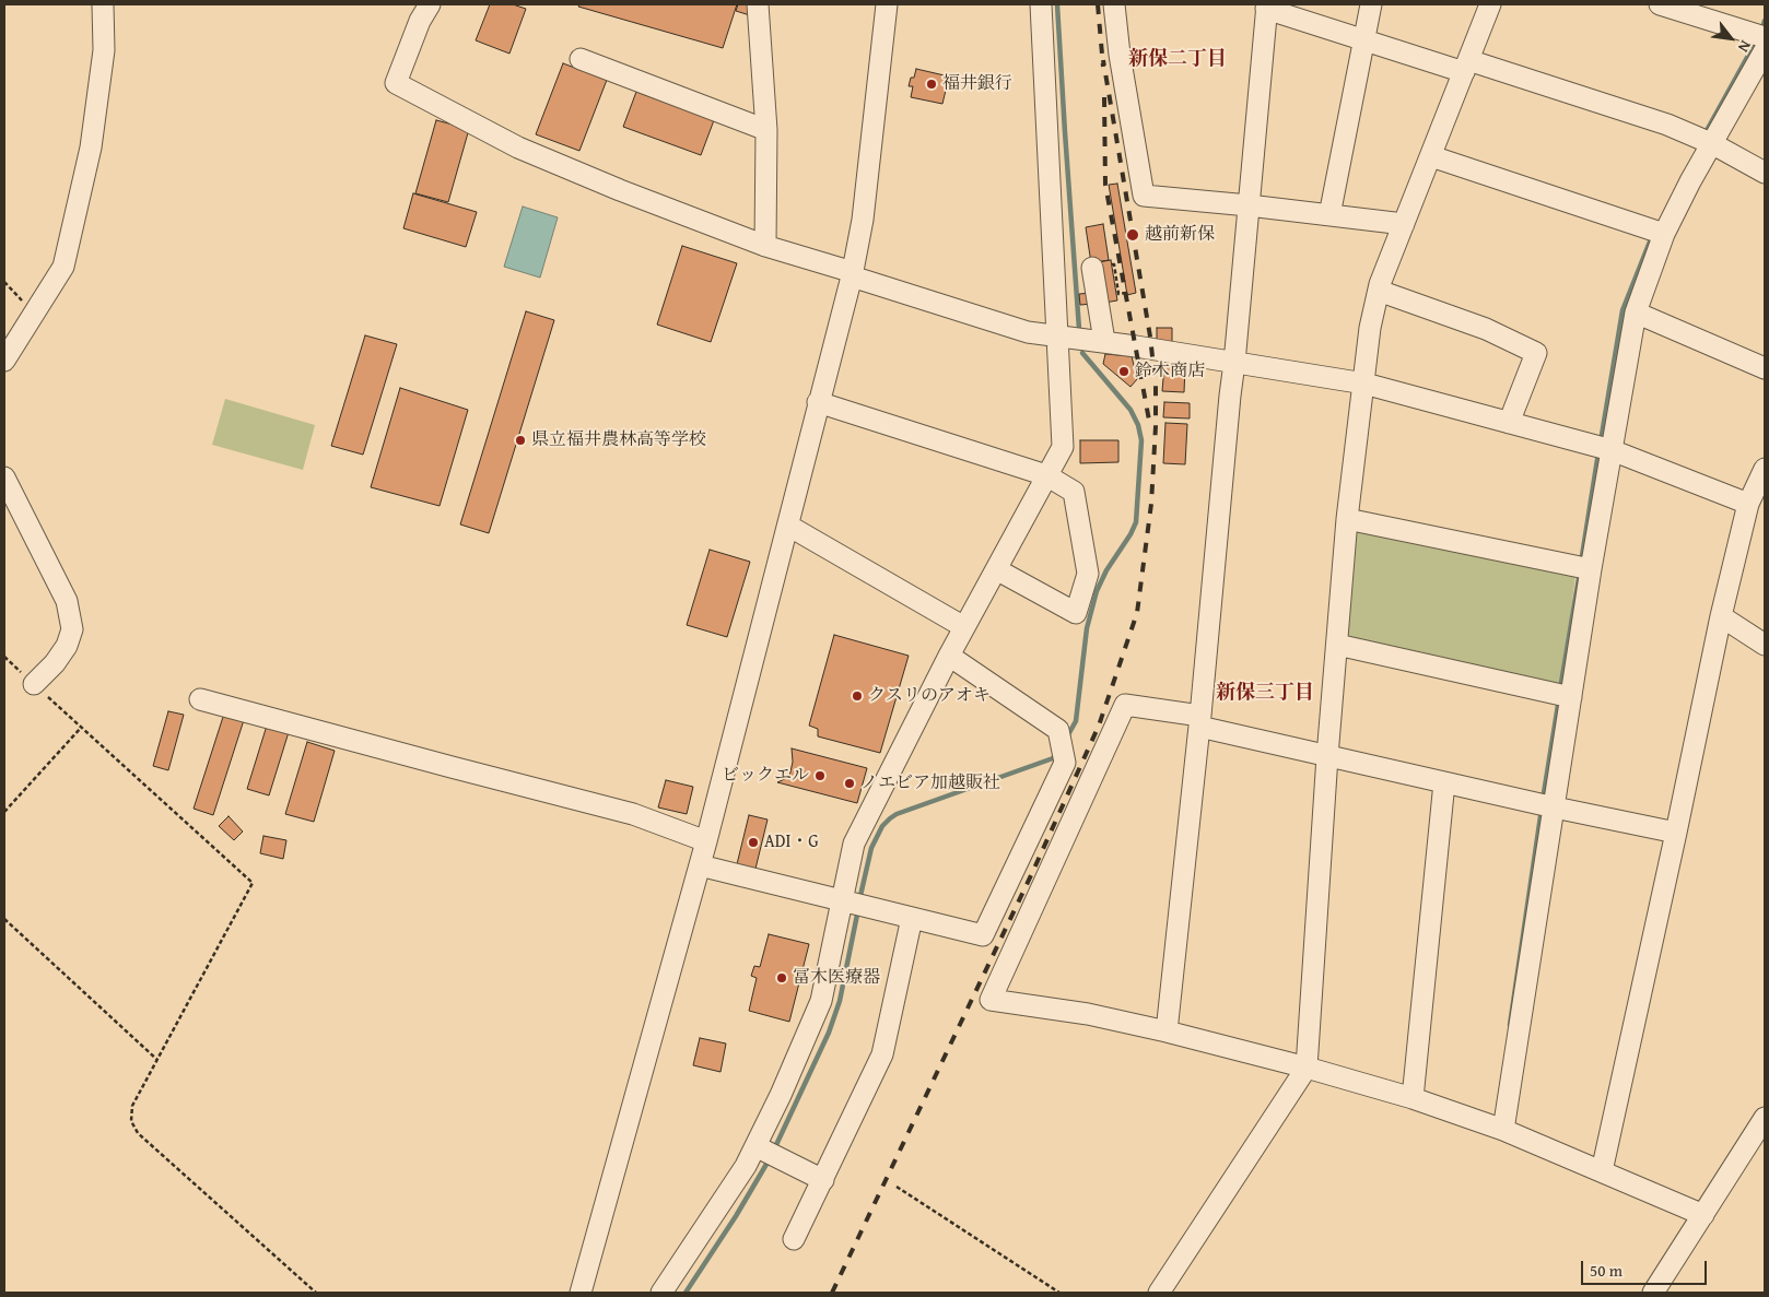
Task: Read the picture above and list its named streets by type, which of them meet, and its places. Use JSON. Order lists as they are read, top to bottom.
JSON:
{
  "districts": ["新保二丁目", "新保三丁目"],
  "places": [
    "福井銀行",
    "越前新保",
    "鈴木商店",
    "県立福井農林高等学校",
    "クスリのアオキ",
    "ビックエル",
    "ノエビア加越販社",
    "ADI・G",
    "冨木医療器"
  ],
  "scale_bar": "50 m",
  "north": "bottom right"
}
